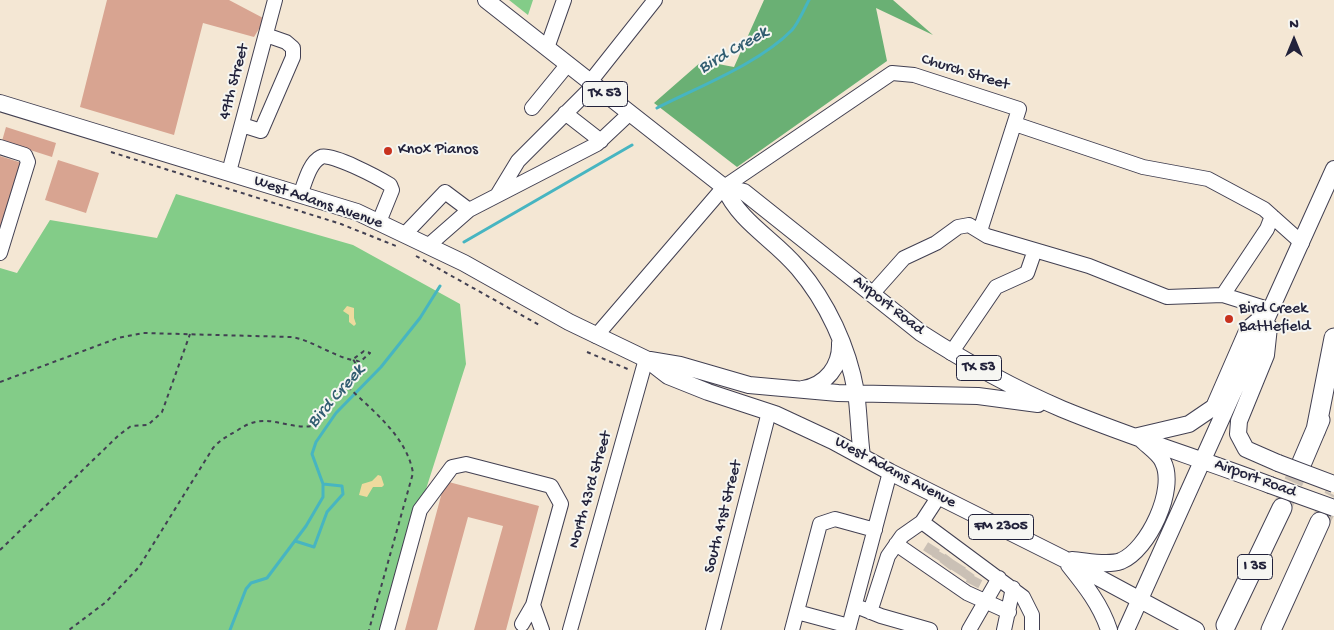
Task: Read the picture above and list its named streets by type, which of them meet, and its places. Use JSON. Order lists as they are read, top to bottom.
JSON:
{
  "streets": {
    "highway": ["I 35"],
    "main road": [
      "TX 53",
      "West Adams Avenue",
      "Airport Road",
      "FM 2305"
    ],
    "street": [
      "Church Street",
      "49th Street",
      "North 43rd Street",
      "South 41st Street"
    ]
  },
  "crossings": [
    ["Church Street", "Airport Road"],
    ["49th Street", "West Adams Avenue"],
    ["West Adams Avenue", "Airport Road"],
    ["West Adams Avenue", "North 43rd Street"],
    ["West Adams Avenue", "South 41st Street"]
  ],
  "water": ["Bird Creek"],
  "places": ["Knox Pianos", "Bird Creek Battlefield"],
  "north": "top"
}
